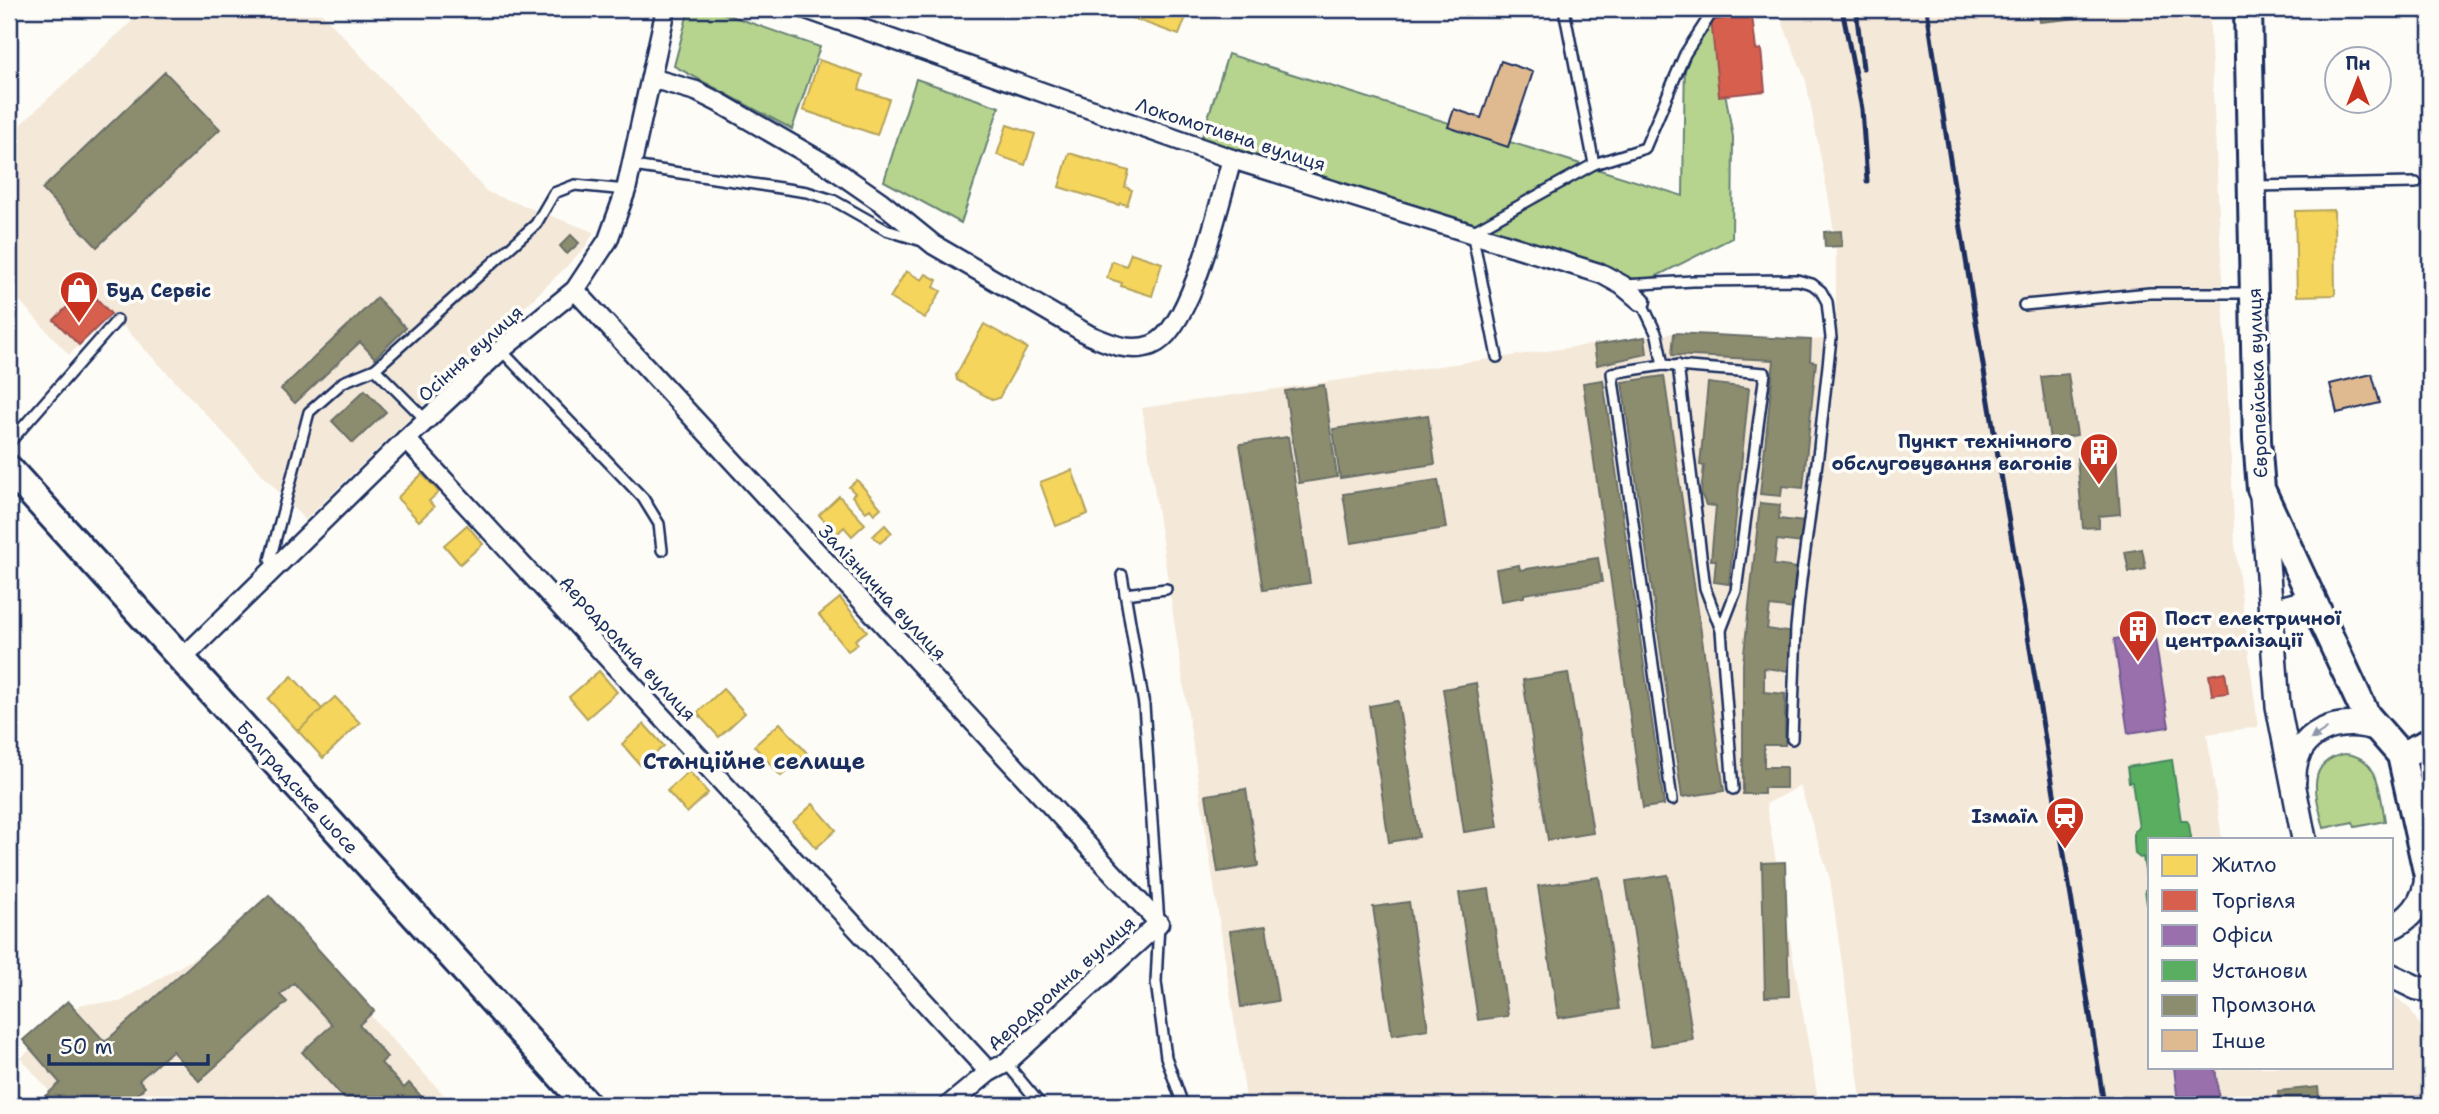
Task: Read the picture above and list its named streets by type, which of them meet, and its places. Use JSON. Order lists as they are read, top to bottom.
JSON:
{
  "streets": {
    "main road": ["Європейська вулиця", "Болградське шосе"],
    "street": [
      "Локомотивна вулиця",
      "Осіння вулиця",
      "Залізнична вулиця",
      "Аеродромна вулиця"
    ]
  },
  "crossings": [
    ["Осіння вулиця", "Залізнична вулиця"],
    ["Осіння вулиця", "Аеродромна вулиця"],
    ["Осіння вулиця", "Болградське шосе"],
    ["Залізнична вулиця", "Аеродромна вулиця"]
  ],
  "districts": ["Станційне селище"],
  "places": {
    "shop": ["Буд Сервіс"],
    "building": ["Пункт технічного обслуговування вагонів", "Пост електричної централізації"],
    "station": ["Ізмаїл"]
  },
  "legend": [
    "Житло",
    "Торгівля",
    "Офіси",
    "Установи",
    "Промзона",
    "Інше"
  ],
  "scale_bar": "50 m",
  "north": "top"
}
